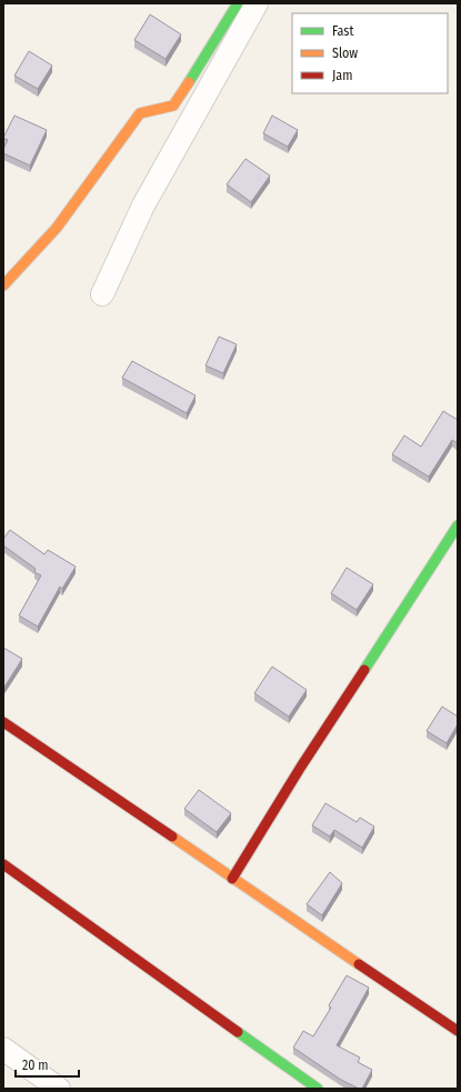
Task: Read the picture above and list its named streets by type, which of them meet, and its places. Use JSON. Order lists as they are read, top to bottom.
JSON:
{
  "legend": ["Fast", "Slow", "Jam"],
  "scale_bar": "20 m"
}
